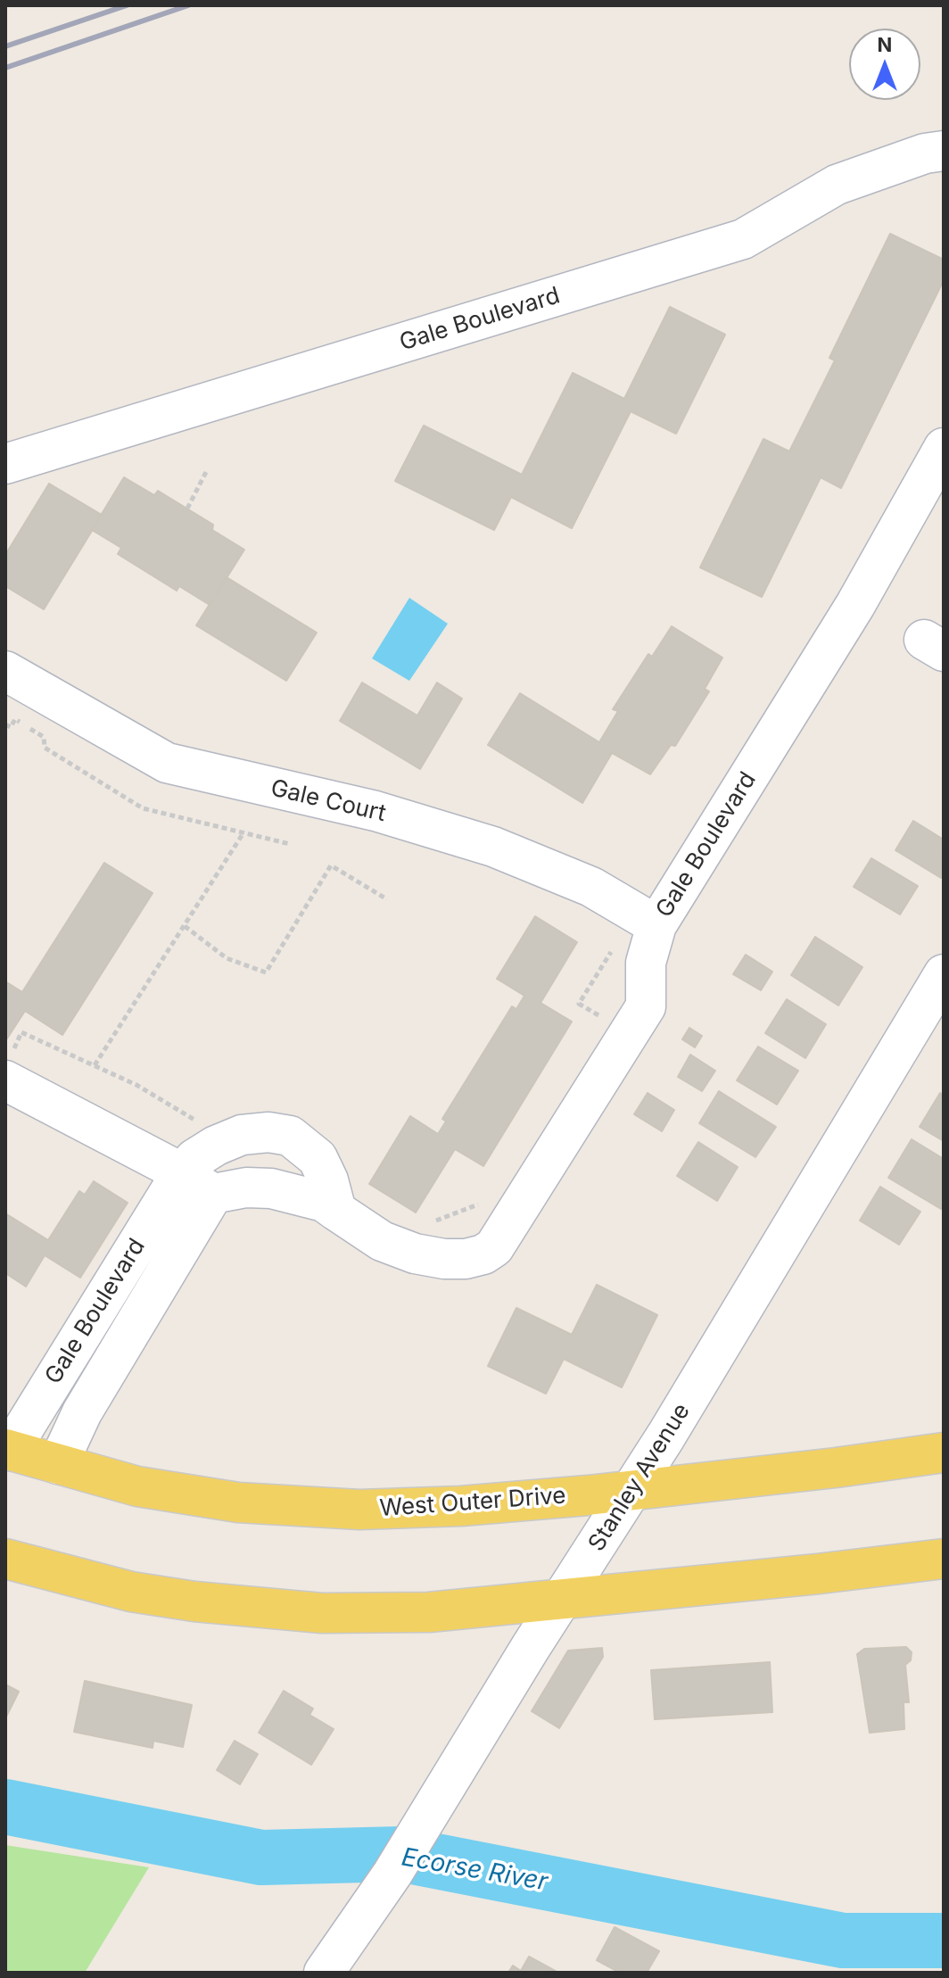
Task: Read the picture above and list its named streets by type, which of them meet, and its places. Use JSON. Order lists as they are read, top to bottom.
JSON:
{
  "streets": {
    "main road": ["West Outer Drive"],
    "street": ["Gale Boulevard", "Gale Court", "Stanley Avenue"]
  },
  "crossings": [
    ["Gale Boulevard", "Gale Court"],
    ["Gale Boulevard", "West Outer Drive"],
    ["Stanley Avenue", "West Outer Drive"]
  ],
  "water": ["Ecorse River"],
  "north": "top"
}
